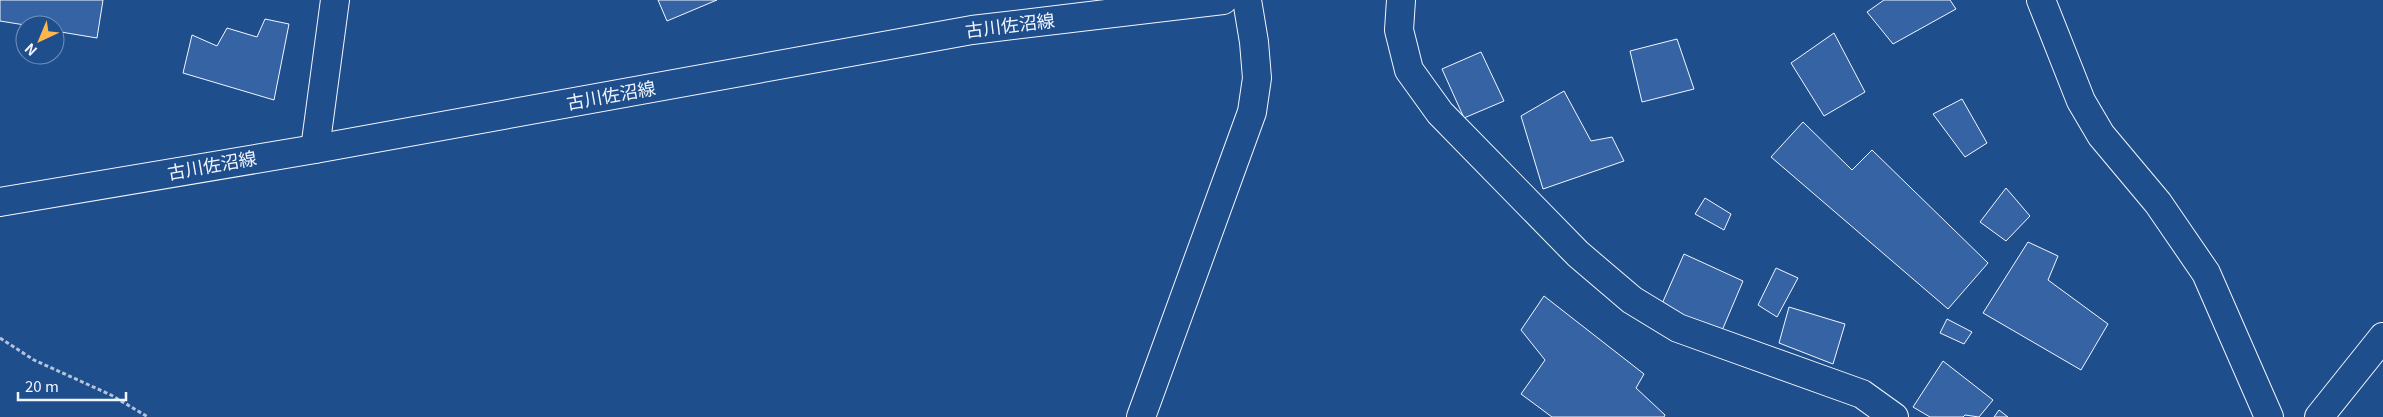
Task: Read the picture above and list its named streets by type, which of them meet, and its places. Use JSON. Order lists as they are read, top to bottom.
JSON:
{
  "streets": {
    "street": ["古川佐沼線"]
  },
  "scale_bar": "20 m",
  "north": "bottom left"
}
